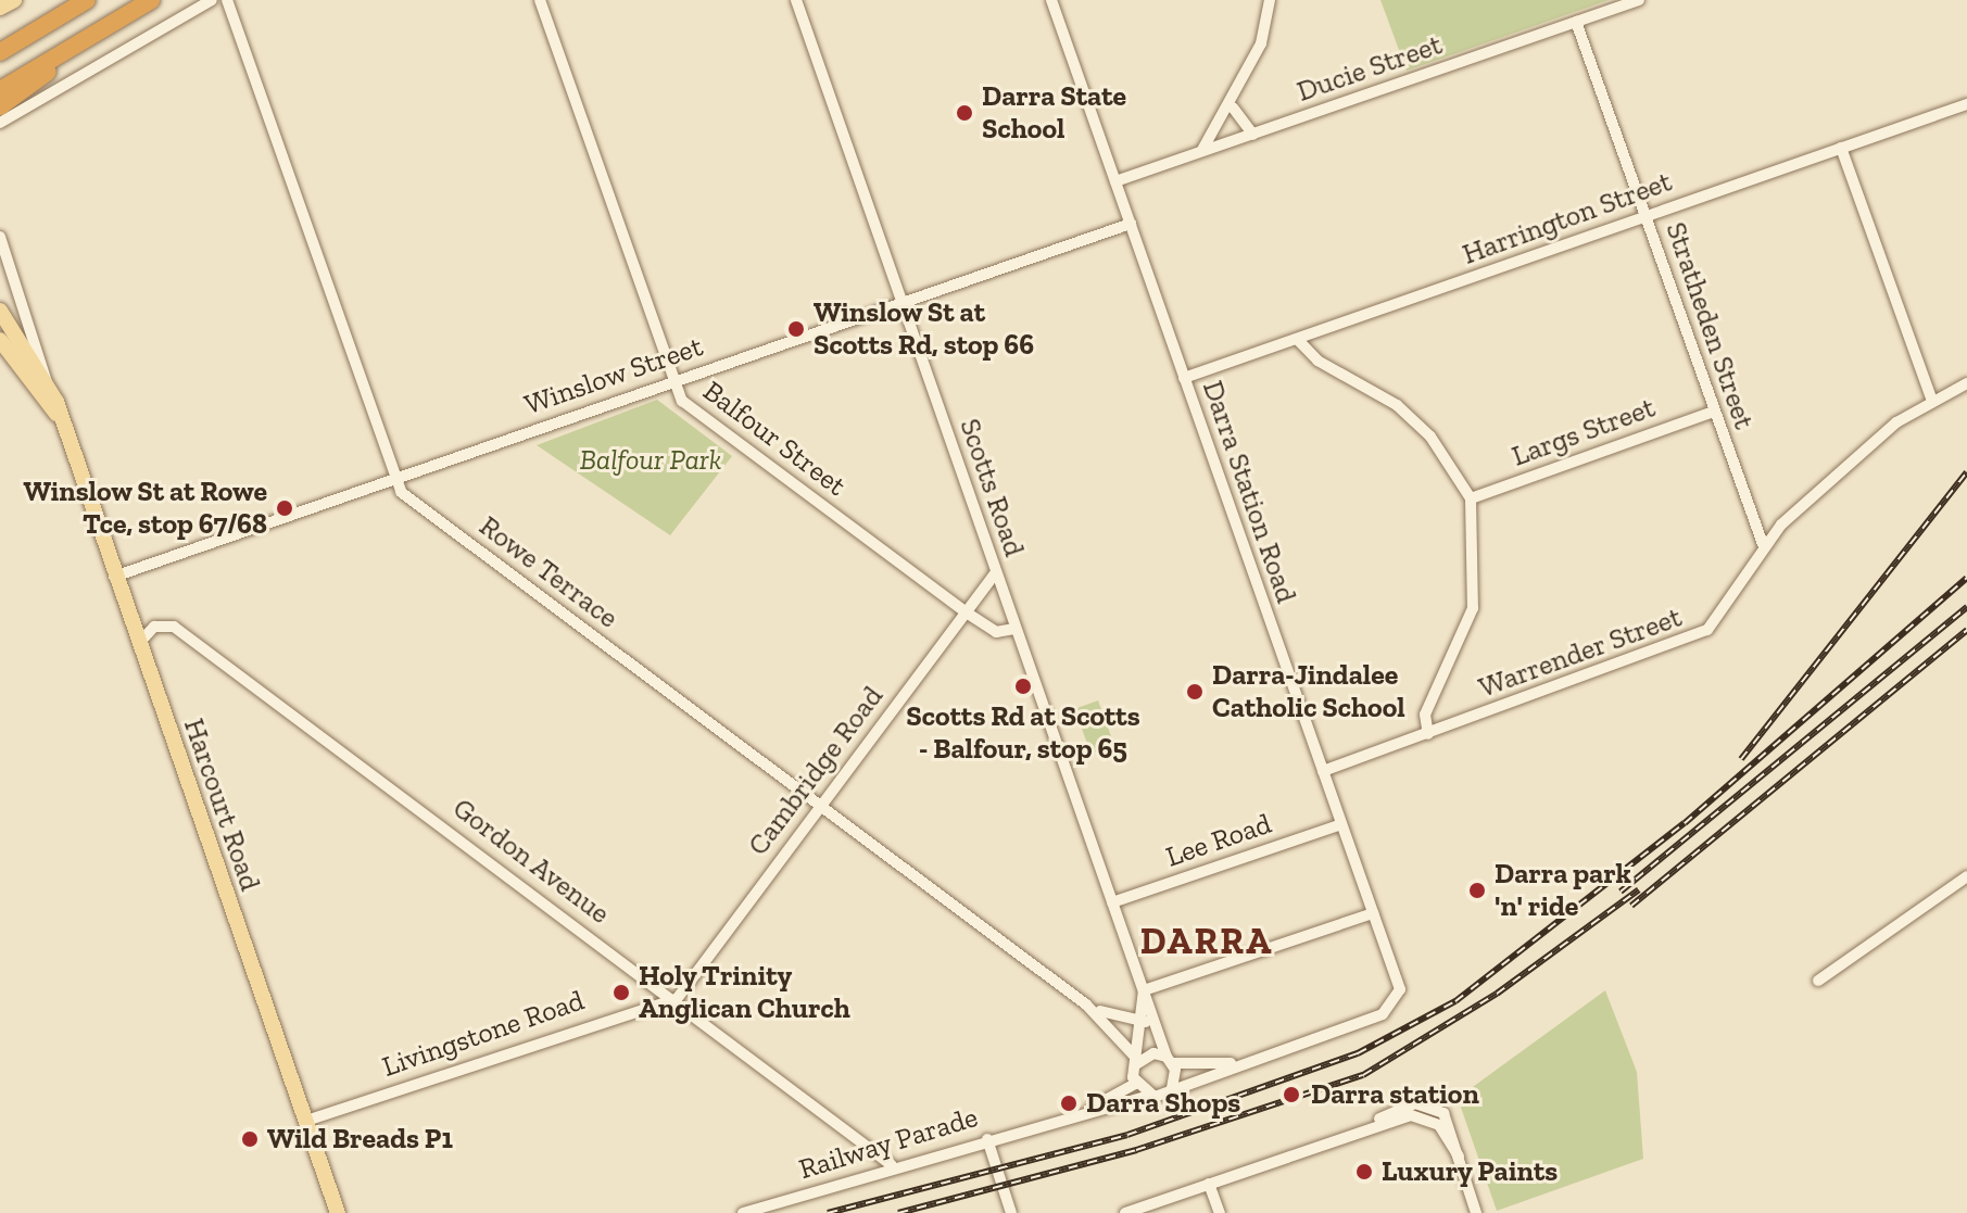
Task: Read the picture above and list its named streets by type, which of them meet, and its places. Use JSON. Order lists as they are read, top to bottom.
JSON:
{
  "streets": {
    "main road": ["Harcourt Road"],
    "street": [
      "Ducie Street",
      "Harrington Street",
      "Stratheden Street",
      "Winslow Street",
      "Largs Street",
      "Balfour Street",
      "Scotts Road",
      "Darra Station Road",
      "Rowe Terrace",
      "Warrender Street",
      "Cambridge Road",
      "Lee Road",
      "Gordon Avenue",
      "Livingstone Road",
      "Railway Parade"
    ]
  },
  "crossings": [
    ["Ducie Street", "Stratheden Street"],
    ["Ducie Street", "Darra Station Road"],
    ["Harrington Street", "Stratheden Street"],
    ["Harrington Street", "Darra Station Road"],
    ["Stratheden Street", "Largs Street"],
    ["Stratheden Street", "Warrender Street"],
    ["Winslow Street", "Balfour Street"],
    ["Winslow Street", "Scotts Road"],
    ["Winslow Street", "Darra Station Road"],
    ["Winslow Street", "Rowe Terrace"],
    ["Winslow Street", "Harcourt Road"],
    ["Balfour Street", "Scotts Road"],
    ["Balfour Street", "Cambridge Road"],
    ["Scotts Road", "Rowe Terrace"],
    ["Scotts Road", "Cambridge Road"],
    ["Scotts Road", "Lee Road"],
    ["Scotts Road", "Railway Parade"],
    ["Darra Station Road", "Warrender Street"],
    ["Darra Station Road", "Lee Road"],
    ["Rowe Terrace", "Cambridge Road"],
    ["Rowe Terrace", "Railway Parade"],
    ["Cambridge Road", "Gordon Avenue"],
    ["Cambridge Road", "Livingstone Road"],
    ["Harcourt Road", "Gordon Avenue"],
    ["Harcourt Road", "Livingstone Road"],
    ["Gordon Avenue", "Livingstone Road"],
    ["Gordon Avenue", "Railway Parade"]
  ],
  "districts": ["DARRA"],
  "parks": ["Balfour Park"],
  "places": [
    "Darra State School",
    "Winslow St at Scotts Rd, stop 66",
    "Winslow St at Rowe Tce, stop 67/68",
    "Scotts Rd at Scotts - Balfour, stop 65",
    "Darra-Jindalee Catholic School",
    "Darra park 'n' ride",
    "Holy Trinity Anglican Church",
    "Darra station",
    "Darra Shops",
    "Wild Breads P1",
    "Luxury Paints"
  ]
}
